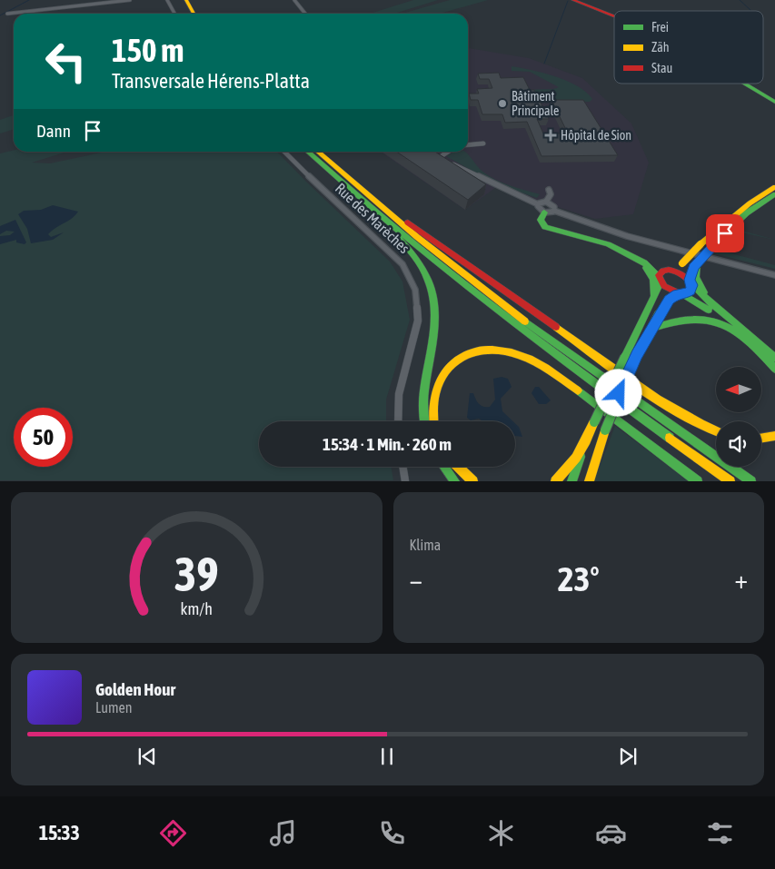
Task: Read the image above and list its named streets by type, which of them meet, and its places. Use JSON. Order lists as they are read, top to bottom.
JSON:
{
  "streets": {
    "street": ["Rue des Marèches"]
  },
  "places": {
    "other": ["Bâtiment Principale"],
    "health": ["Hôpital de Sion"]
  },
  "legend": ["Frei", "Zäh", "Stau"],
  "north": "left",
  "page": {
    "turn": ["150 m", "Transversale Hérens-Platta"],
    "then": "Dann",
    "limit": "50",
    "trip": "15:34 · 1 Min. · 260 m",
    "tile": "Klima",
    "heat": ["−", "23°", "+"],
    "song": ["Golden Hour", "Lumen"],
    "tabs": "15:33",
    "gauge": ["39", "km/h"]
  }
}
